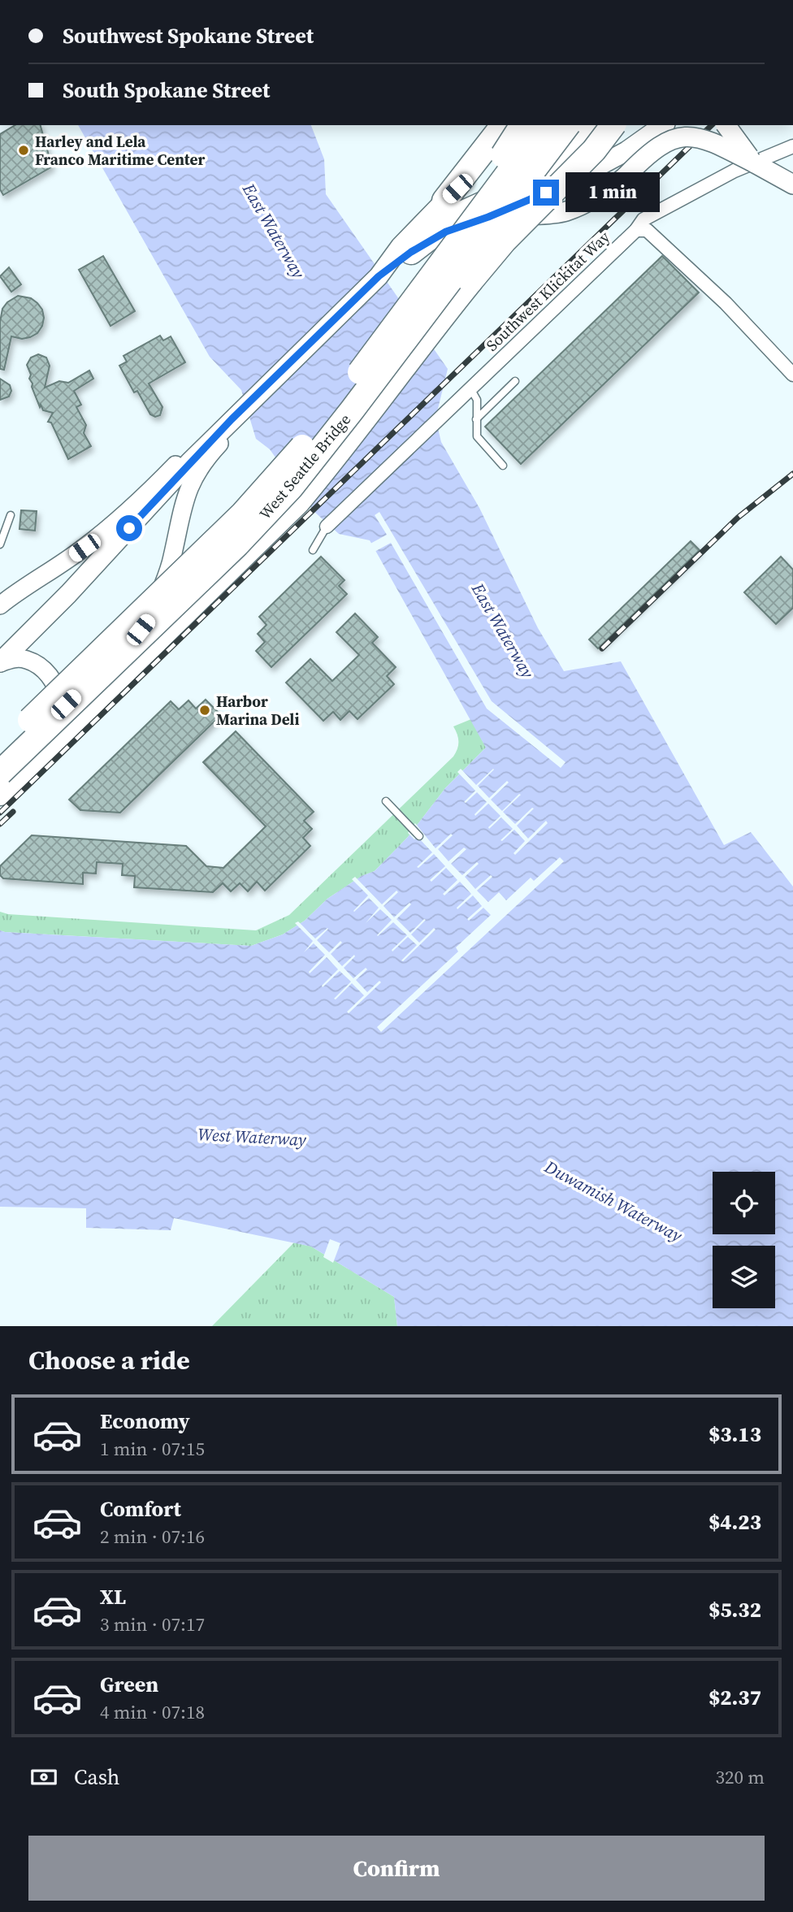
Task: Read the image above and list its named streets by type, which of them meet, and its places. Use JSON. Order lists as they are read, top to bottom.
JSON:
{
  "streets": {
    "highway": ["West Seattle Bridge"],
    "street": ["Southwest Klickitat Way"]
  },
  "water": ["East Waterway", "West Waterway", "Duwamish Waterway"],
  "places": ["Harley and Lela Franco Maritime Center", "Harbor Marina Deli"],
  "page": {
    "banner": ["Southwest Spokane Street", "South Spokane Street"],
    "bubble": "1 min",
    "heading": "Choose a ride",
    "list": [
      {
        "name": "Economy",
        "note": "1 min · 07:15",
        "value": "$3.13"
      },
      {
        "name": "Comfort",
        "note": "2 min · 07:16",
        "value": "$4.23"
      },
      {
        "name": "XL",
        "note": "3 min · 07:17",
        "value": "$5.32"
      },
      {
        "name": "Green",
        "note": "4 min · 07:18",
        "value": "$2.37"
      }
    ],
    "pay": ["Cash", "320 m"],
    "buttons": "Confirm"
  }
}
